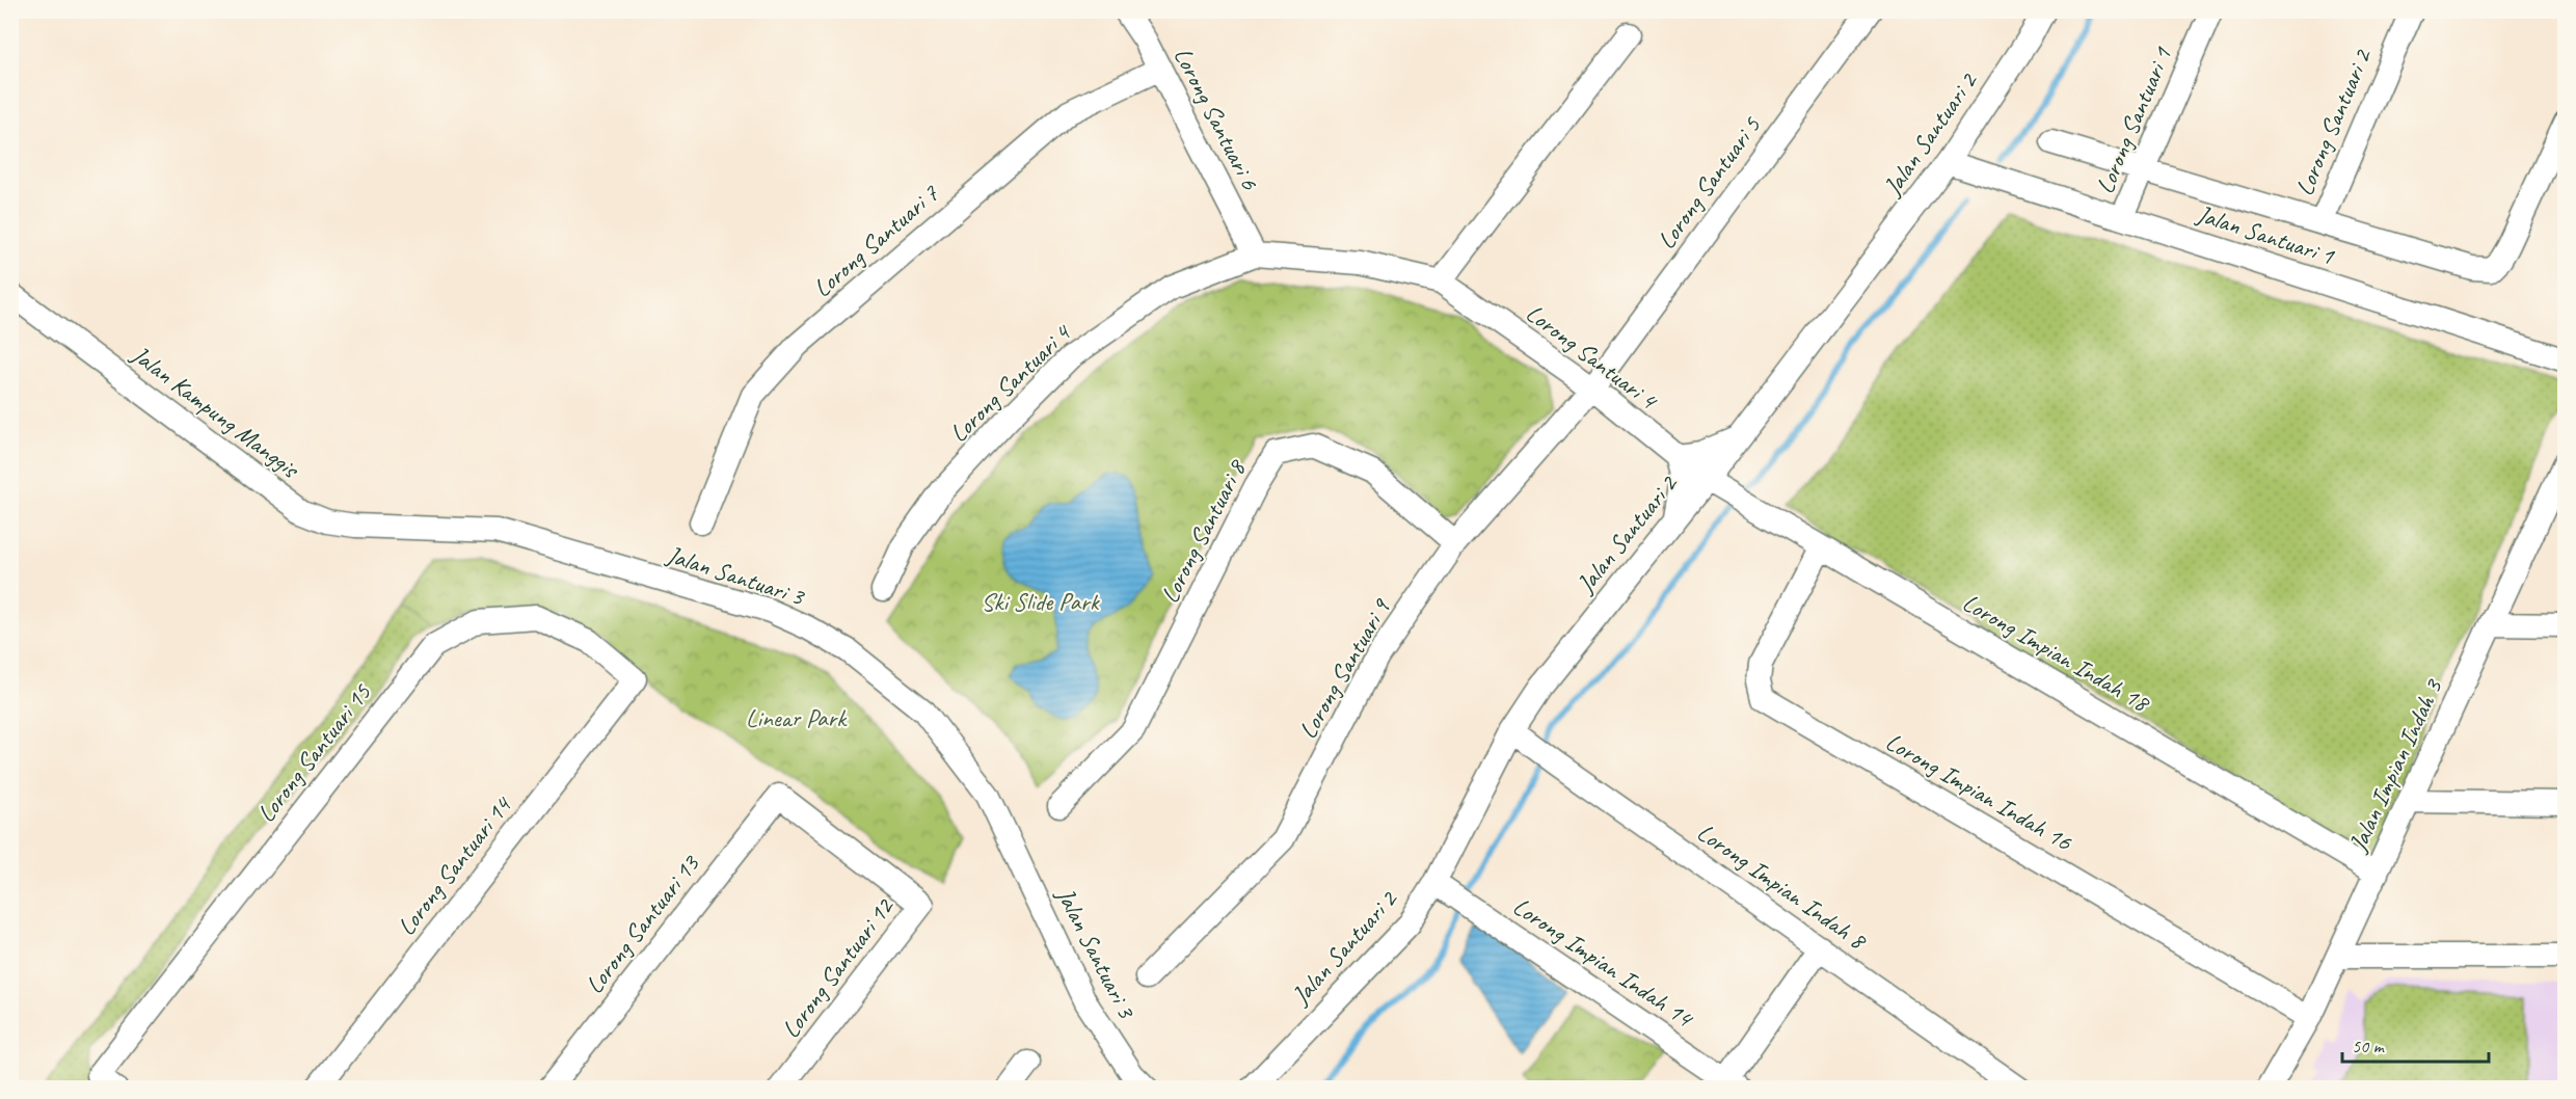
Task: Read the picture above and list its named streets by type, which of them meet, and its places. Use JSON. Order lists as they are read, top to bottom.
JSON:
{
  "streets": {
    "street": [
      "Lorong Santuari 6",
      "Lorong Santuari 1",
      "Lorong Santuari 2",
      "Jalan Santuari 2",
      "Lorong Santuari 5",
      "Jalan Santuari 1",
      "Lorong Santuari 7",
      "Lorong Santuari 4",
      "Jalan Kampung Manggis",
      "Lorong Santuari 8",
      "Jalan Santuari 3",
      "Lorong Impian Indah 18",
      "Lorong Santuari 9",
      "Lorong Santuari 15",
      "Jalan Impian Indah 3",
      "Lorong Impian Indah 16",
      "Lorong Santuari 14",
      "Lorong Impian Indah 8",
      "Lorong Santuari 13",
      "Lorong Impian Indah 14",
      "Lorong Santuari 12"
    ]
  },
  "crossings": [
    ["Lorong Santuari 6", "Lorong Santuari 7"],
    ["Lorong Santuari 6", "Lorong Santuari 4"],
    ["Lorong Santuari 1", "Jalan Santuari 1"],
    ["Jalan Santuari 2", "Jalan Santuari 1"],
    ["Jalan Santuari 2", "Lorong Santuari 4"],
    ["Jalan Santuari 2", "Lorong Impian Indah 18"],
    ["Jalan Santuari 2", "Lorong Impian Indah 8"],
    ["Jalan Santuari 2", "Lorong Impian Indah 14"],
    ["Lorong Santuari 5", "Lorong Santuari 4"],
    ["Lorong Santuari 5", "Lorong Santuari 9"],
    ["Lorong Santuari 4", "Lorong Impian Indah 18"],
    ["Lorong Santuari 4", "Lorong Santuari 9"],
    ["Jalan Kampung Manggis", "Jalan Santuari 3"],
    ["Lorong Santuari 8", "Lorong Santuari 9"],
    ["Lorong Impian Indah 18", "Jalan Impian Indah 3"],
    ["Lorong Impian Indah 18", "Lorong Impian Indah 16"],
    ["Lorong Santuari 15", "Lorong Santuari 14"],
    ["Jalan Impian Indah 3", "Lorong Impian Indah 16"],
    ["Lorong Santuari 13", "Lorong Santuari 12"]
  ],
  "parks": ["Ski Slide Park", "Linear Park"],
  "scale_bar": "50 m"
}
